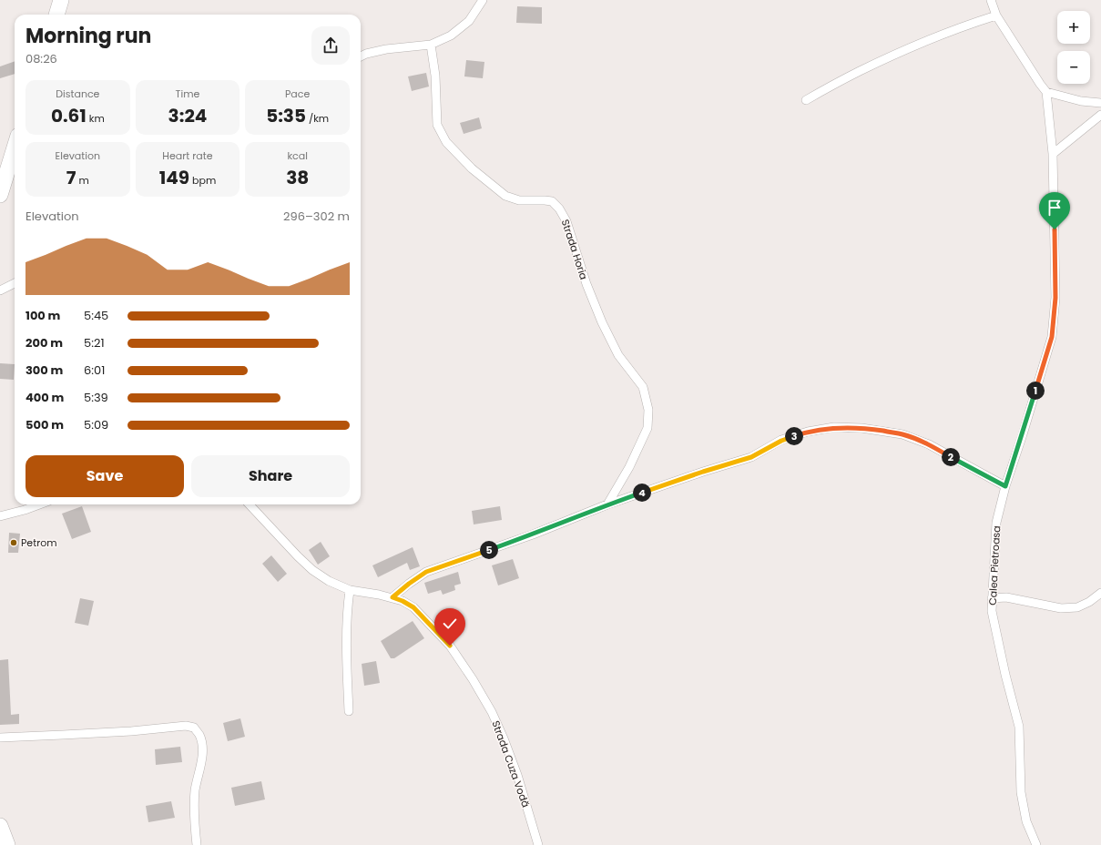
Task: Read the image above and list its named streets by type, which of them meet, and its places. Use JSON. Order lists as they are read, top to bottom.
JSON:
{
  "streets": {
    "street": ["Strada Horia", "Calea Pietroasa", "Strada Cuza Vodă"]
  },
  "places": ["Petrom"],
  "page": {
    "map_buttons": ["+", "−"],
    "heading": ["Morning run", "08:26"],
    "stats": [
      ["Distance", "0.61 km"],
      ["Time", "3:24"],
      ["Pace", "5:35 /km"],
      ["Elevation", "7 m"],
      ["Heart rate", "149 bpm"],
      ["kcal", "38"]
    ],
    "chart": ["Elevation", "296–302 m"],
    "list": [
      {
        "name": "100 m",
        "note": "5:45"
      },
      {
        "name": "200 m",
        "note": "5:21"
      },
      {
        "name": "300 m",
        "note": "6:01"
      },
      {
        "name": "400 m",
        "note": "5:39"
      },
      {
        "name": "500 m",
        "note": "5:09"
      }
    ],
    "pins": [
      "1",
      "3",
      "2",
      "4",
      "5"
    ],
    "buttons": ["Save", "Share"]
  }
}
